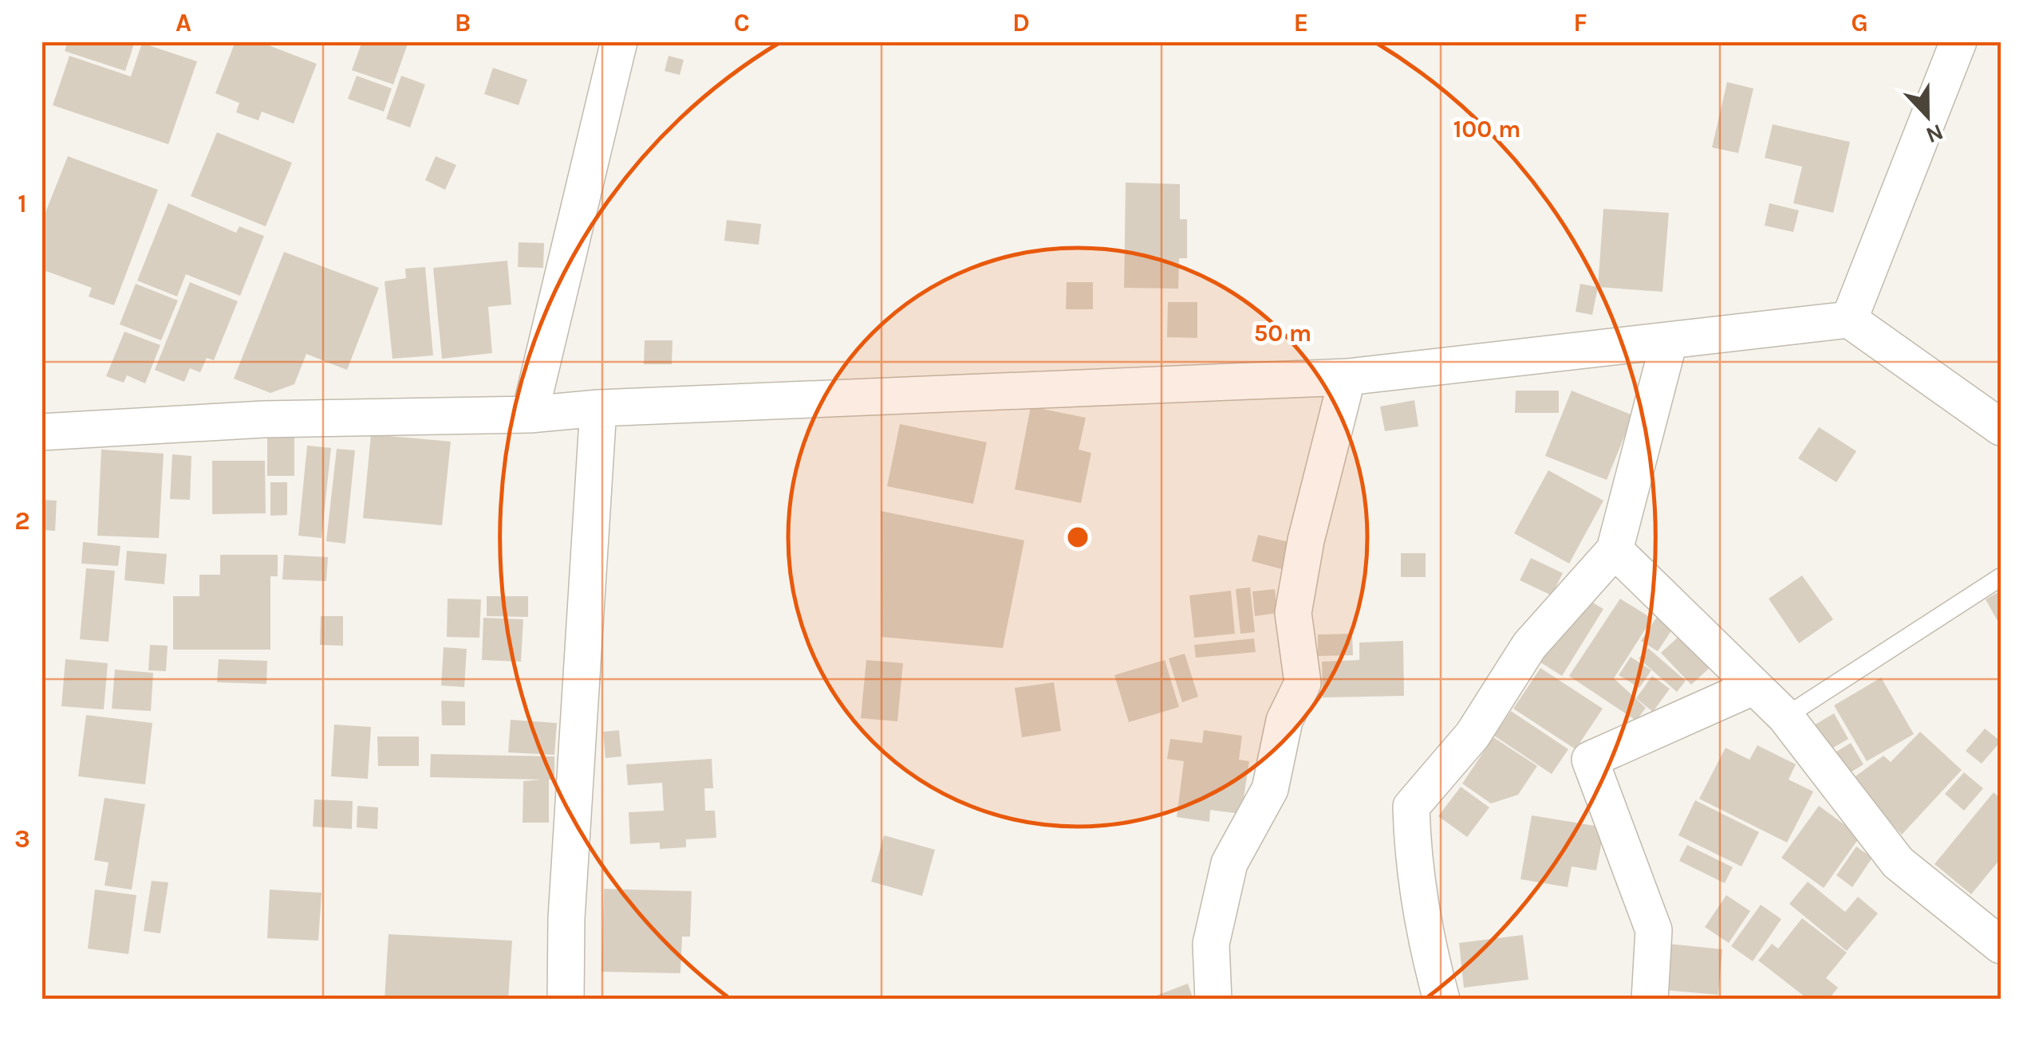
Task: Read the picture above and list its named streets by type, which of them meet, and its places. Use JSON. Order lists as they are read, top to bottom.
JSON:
{
  "north": "bottom",
  "grid": {
    "columns": [
      "A",
      "B",
      "C",
      "D",
      "E",
      "F",
      "G"
    ],
    "rows": ["1", "2", "3"]
  },
  "rings": ["100 m", "50 m"]
}
